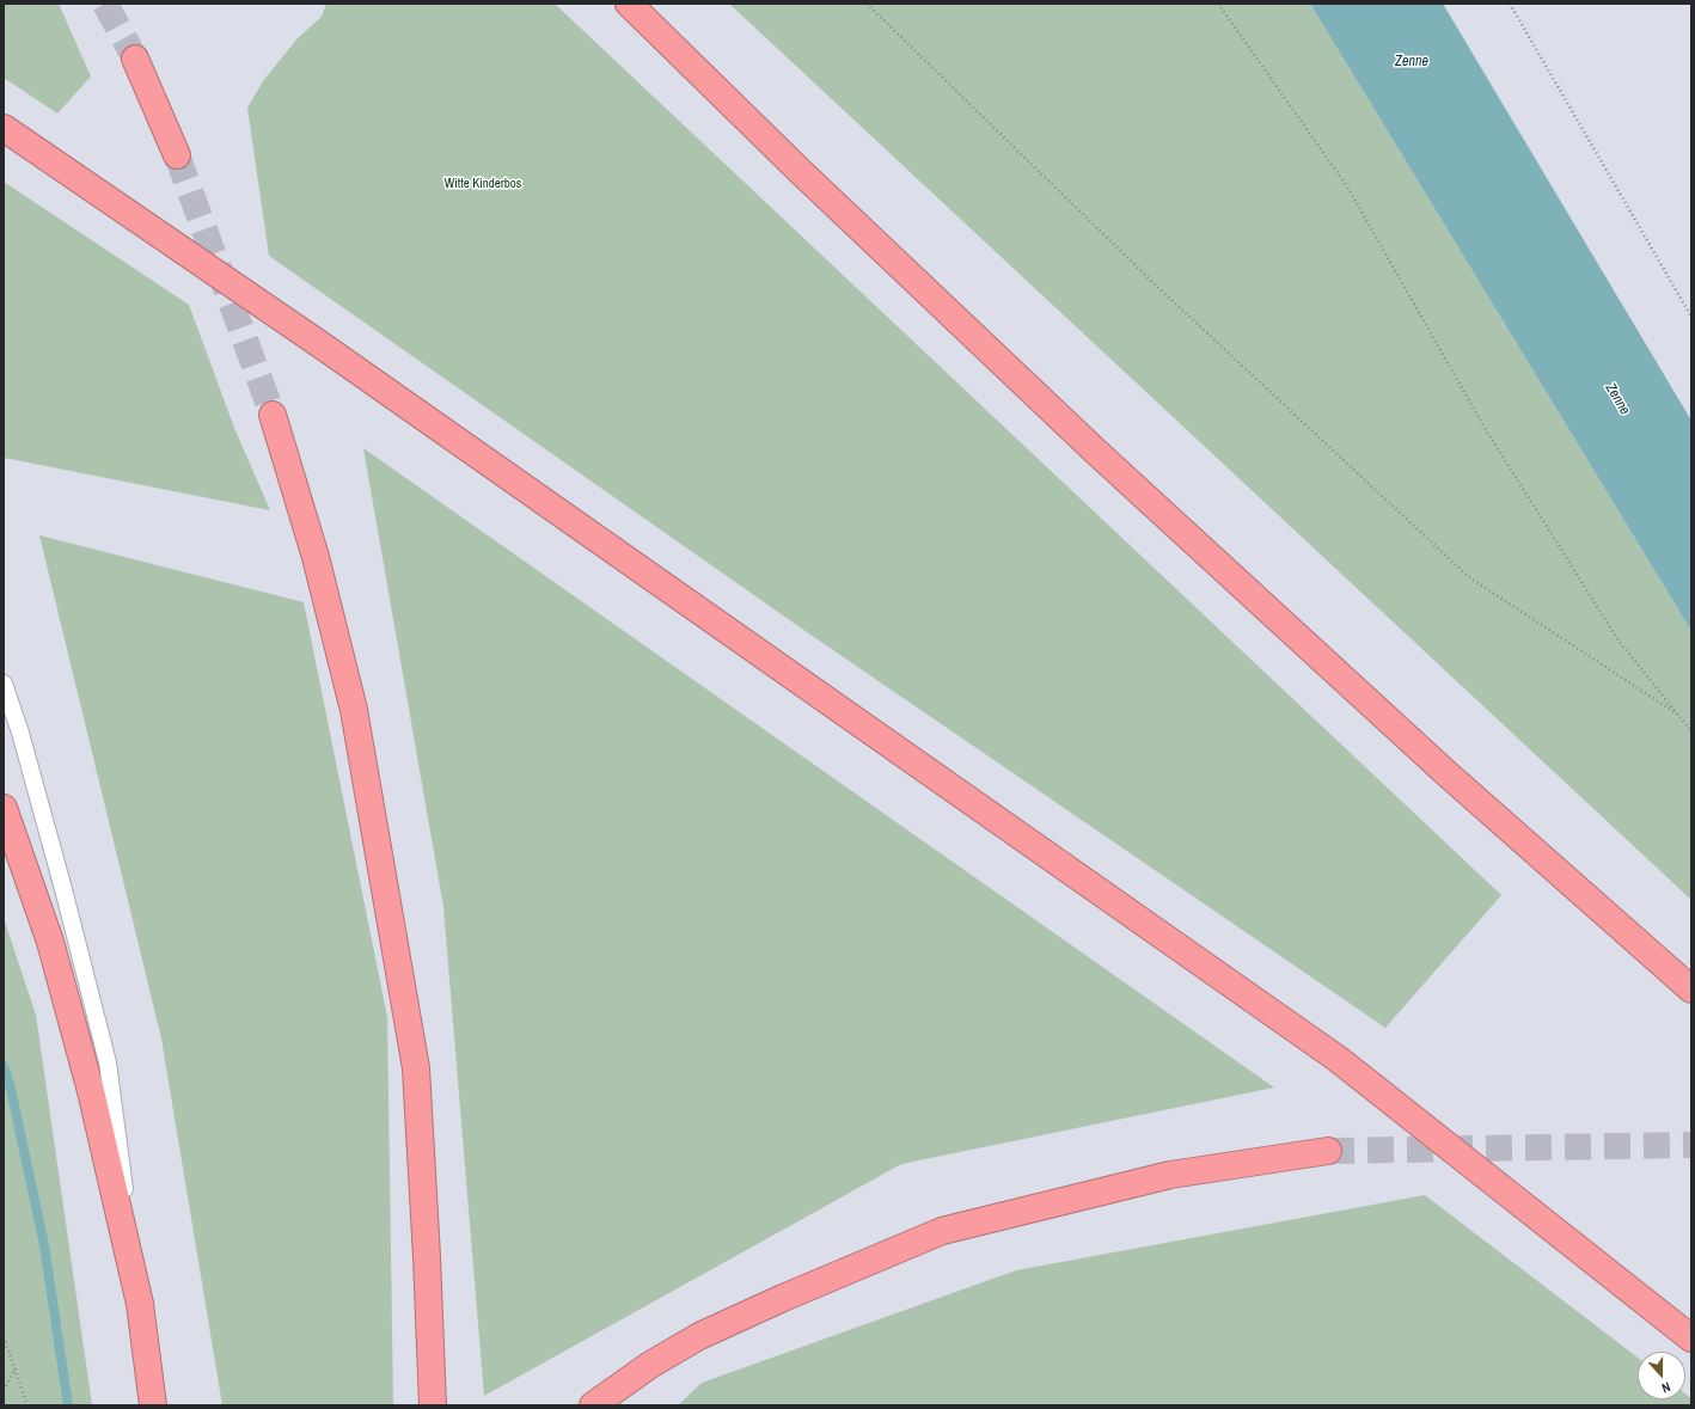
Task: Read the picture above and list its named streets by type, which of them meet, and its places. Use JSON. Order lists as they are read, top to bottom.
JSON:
{
  "water": ["Zenne"],
  "parks": ["Witte Kinderbos"],
  "north": "bottom"
}
